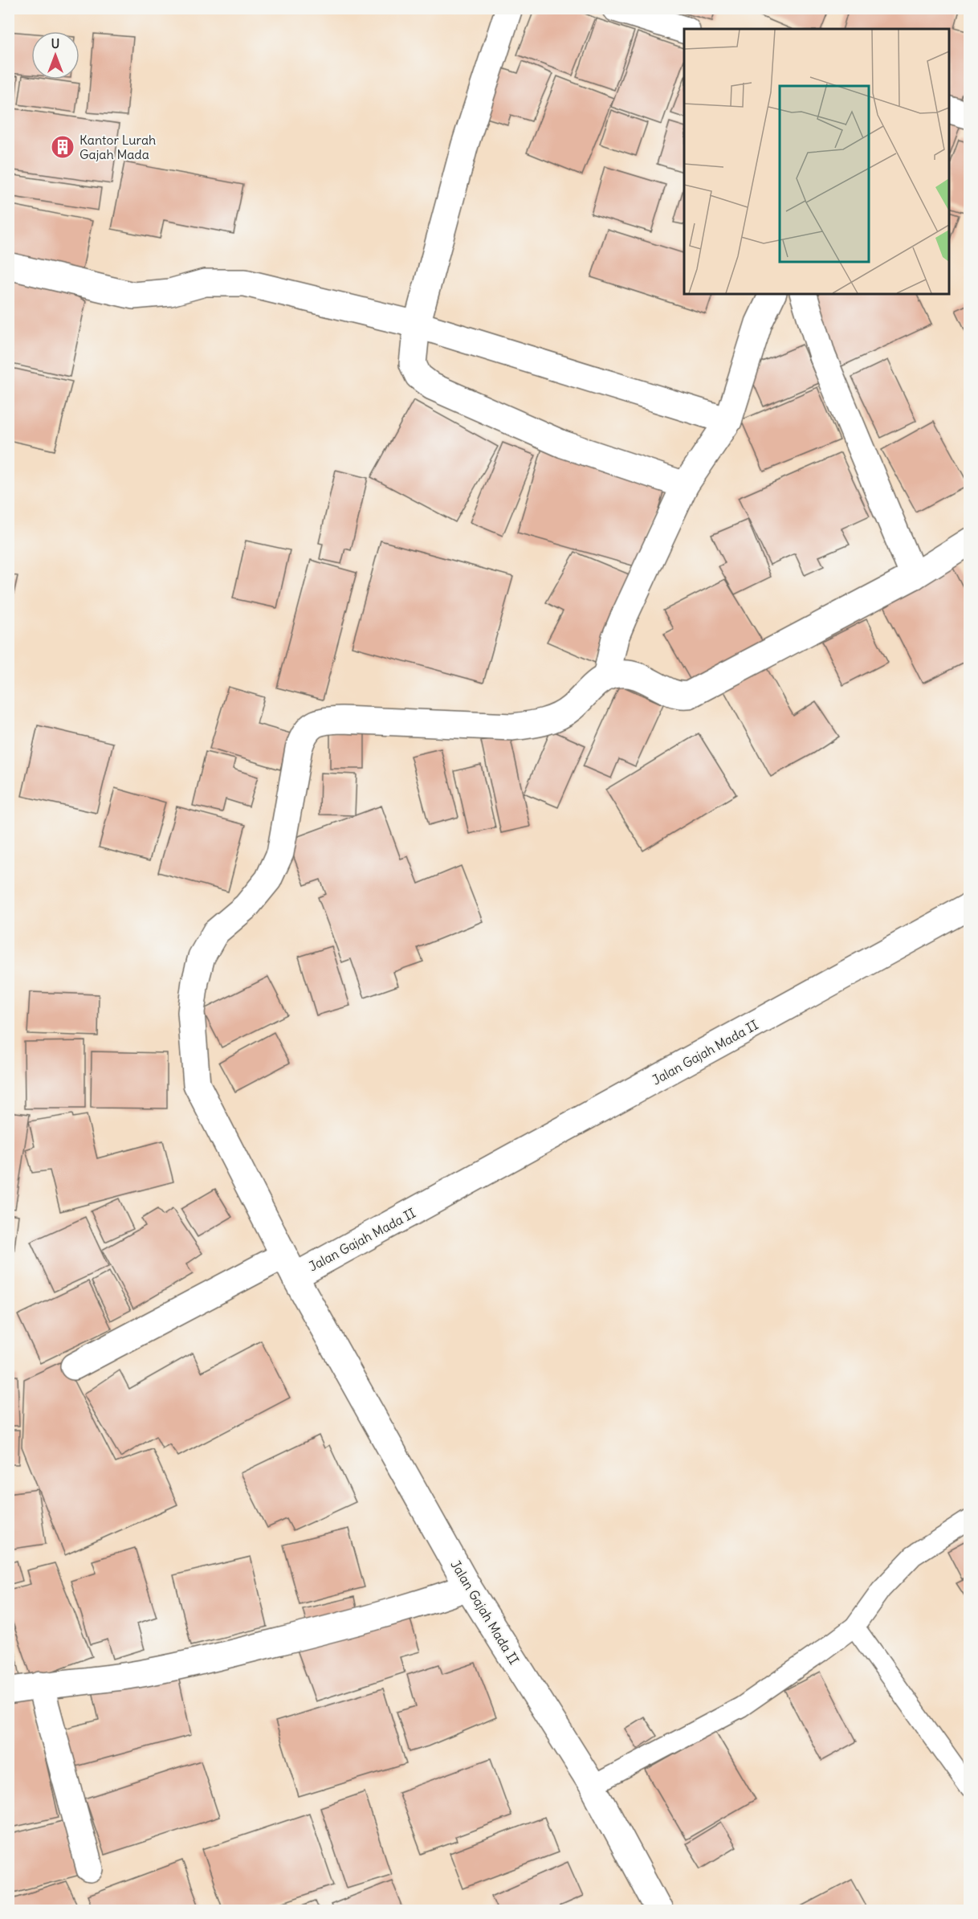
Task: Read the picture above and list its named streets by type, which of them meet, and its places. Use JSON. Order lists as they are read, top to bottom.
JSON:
{
  "streets": {
    "street": ["Jalan Gajah Mada II"]
  },
  "places": {
    "building": ["Kantor Lurah Gajah Mada"]
  },
  "north": "top"
}
